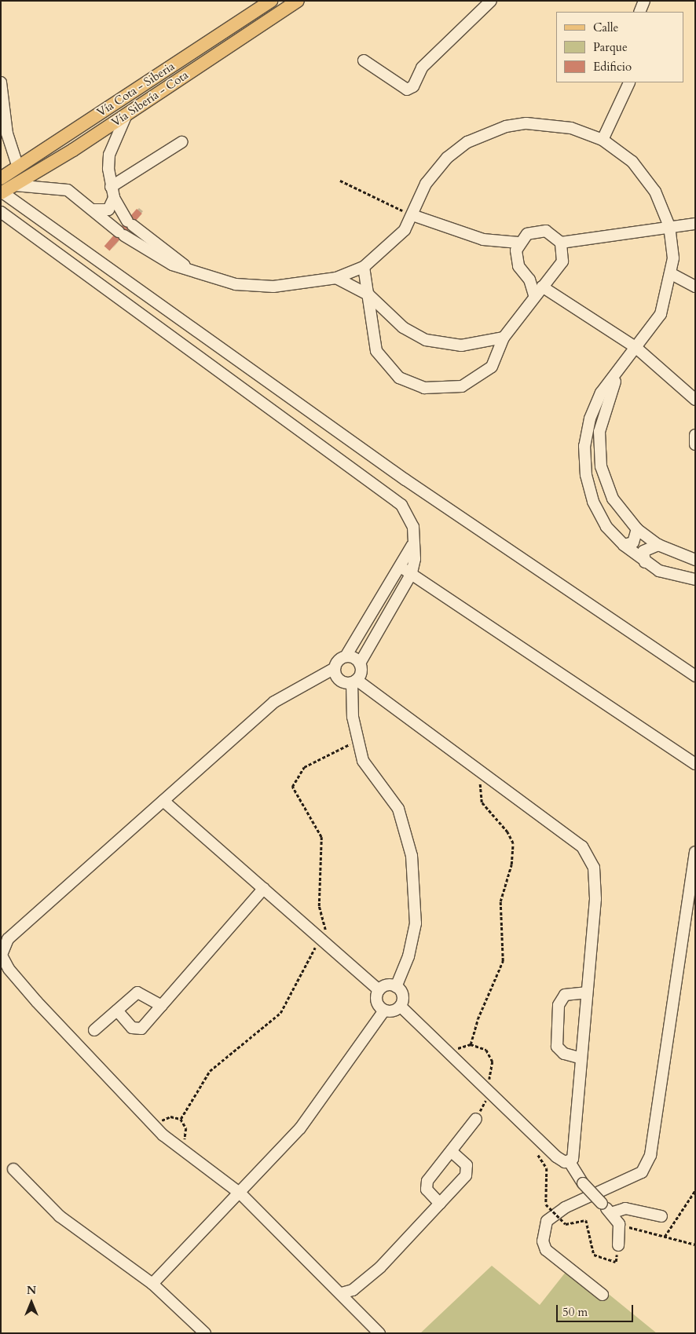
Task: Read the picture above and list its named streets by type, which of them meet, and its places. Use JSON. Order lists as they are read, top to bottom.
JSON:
{
  "streets": {
    "main road": ["Vía Cota - Siberia", "Vía Sibería - Cota"]
  },
  "legend": ["Calle", "Parque", "Edificio"],
  "scale_bar": "50 m",
  "north": "top"
}
